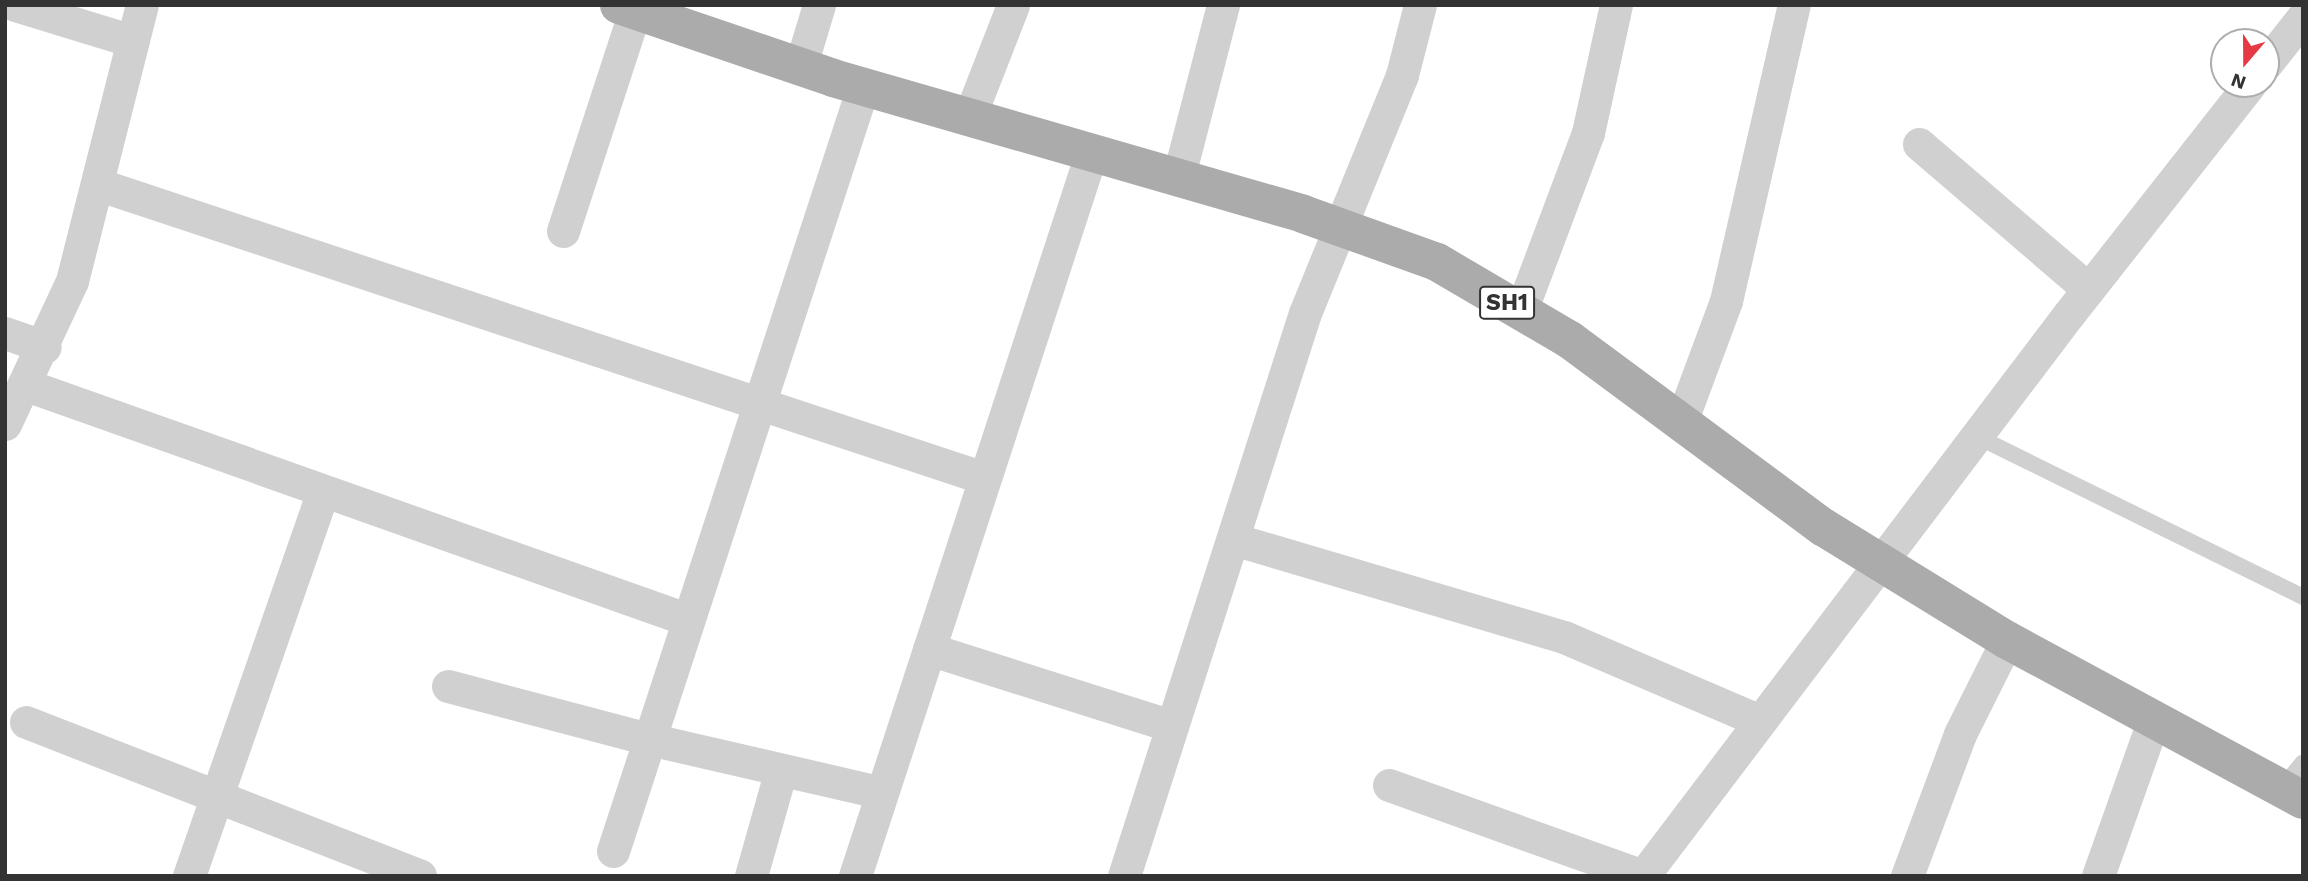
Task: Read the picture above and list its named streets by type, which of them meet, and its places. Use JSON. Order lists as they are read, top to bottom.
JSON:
{
  "streets": {
    "main road": ["SH1"]
  },
  "north": "bottom"
}
